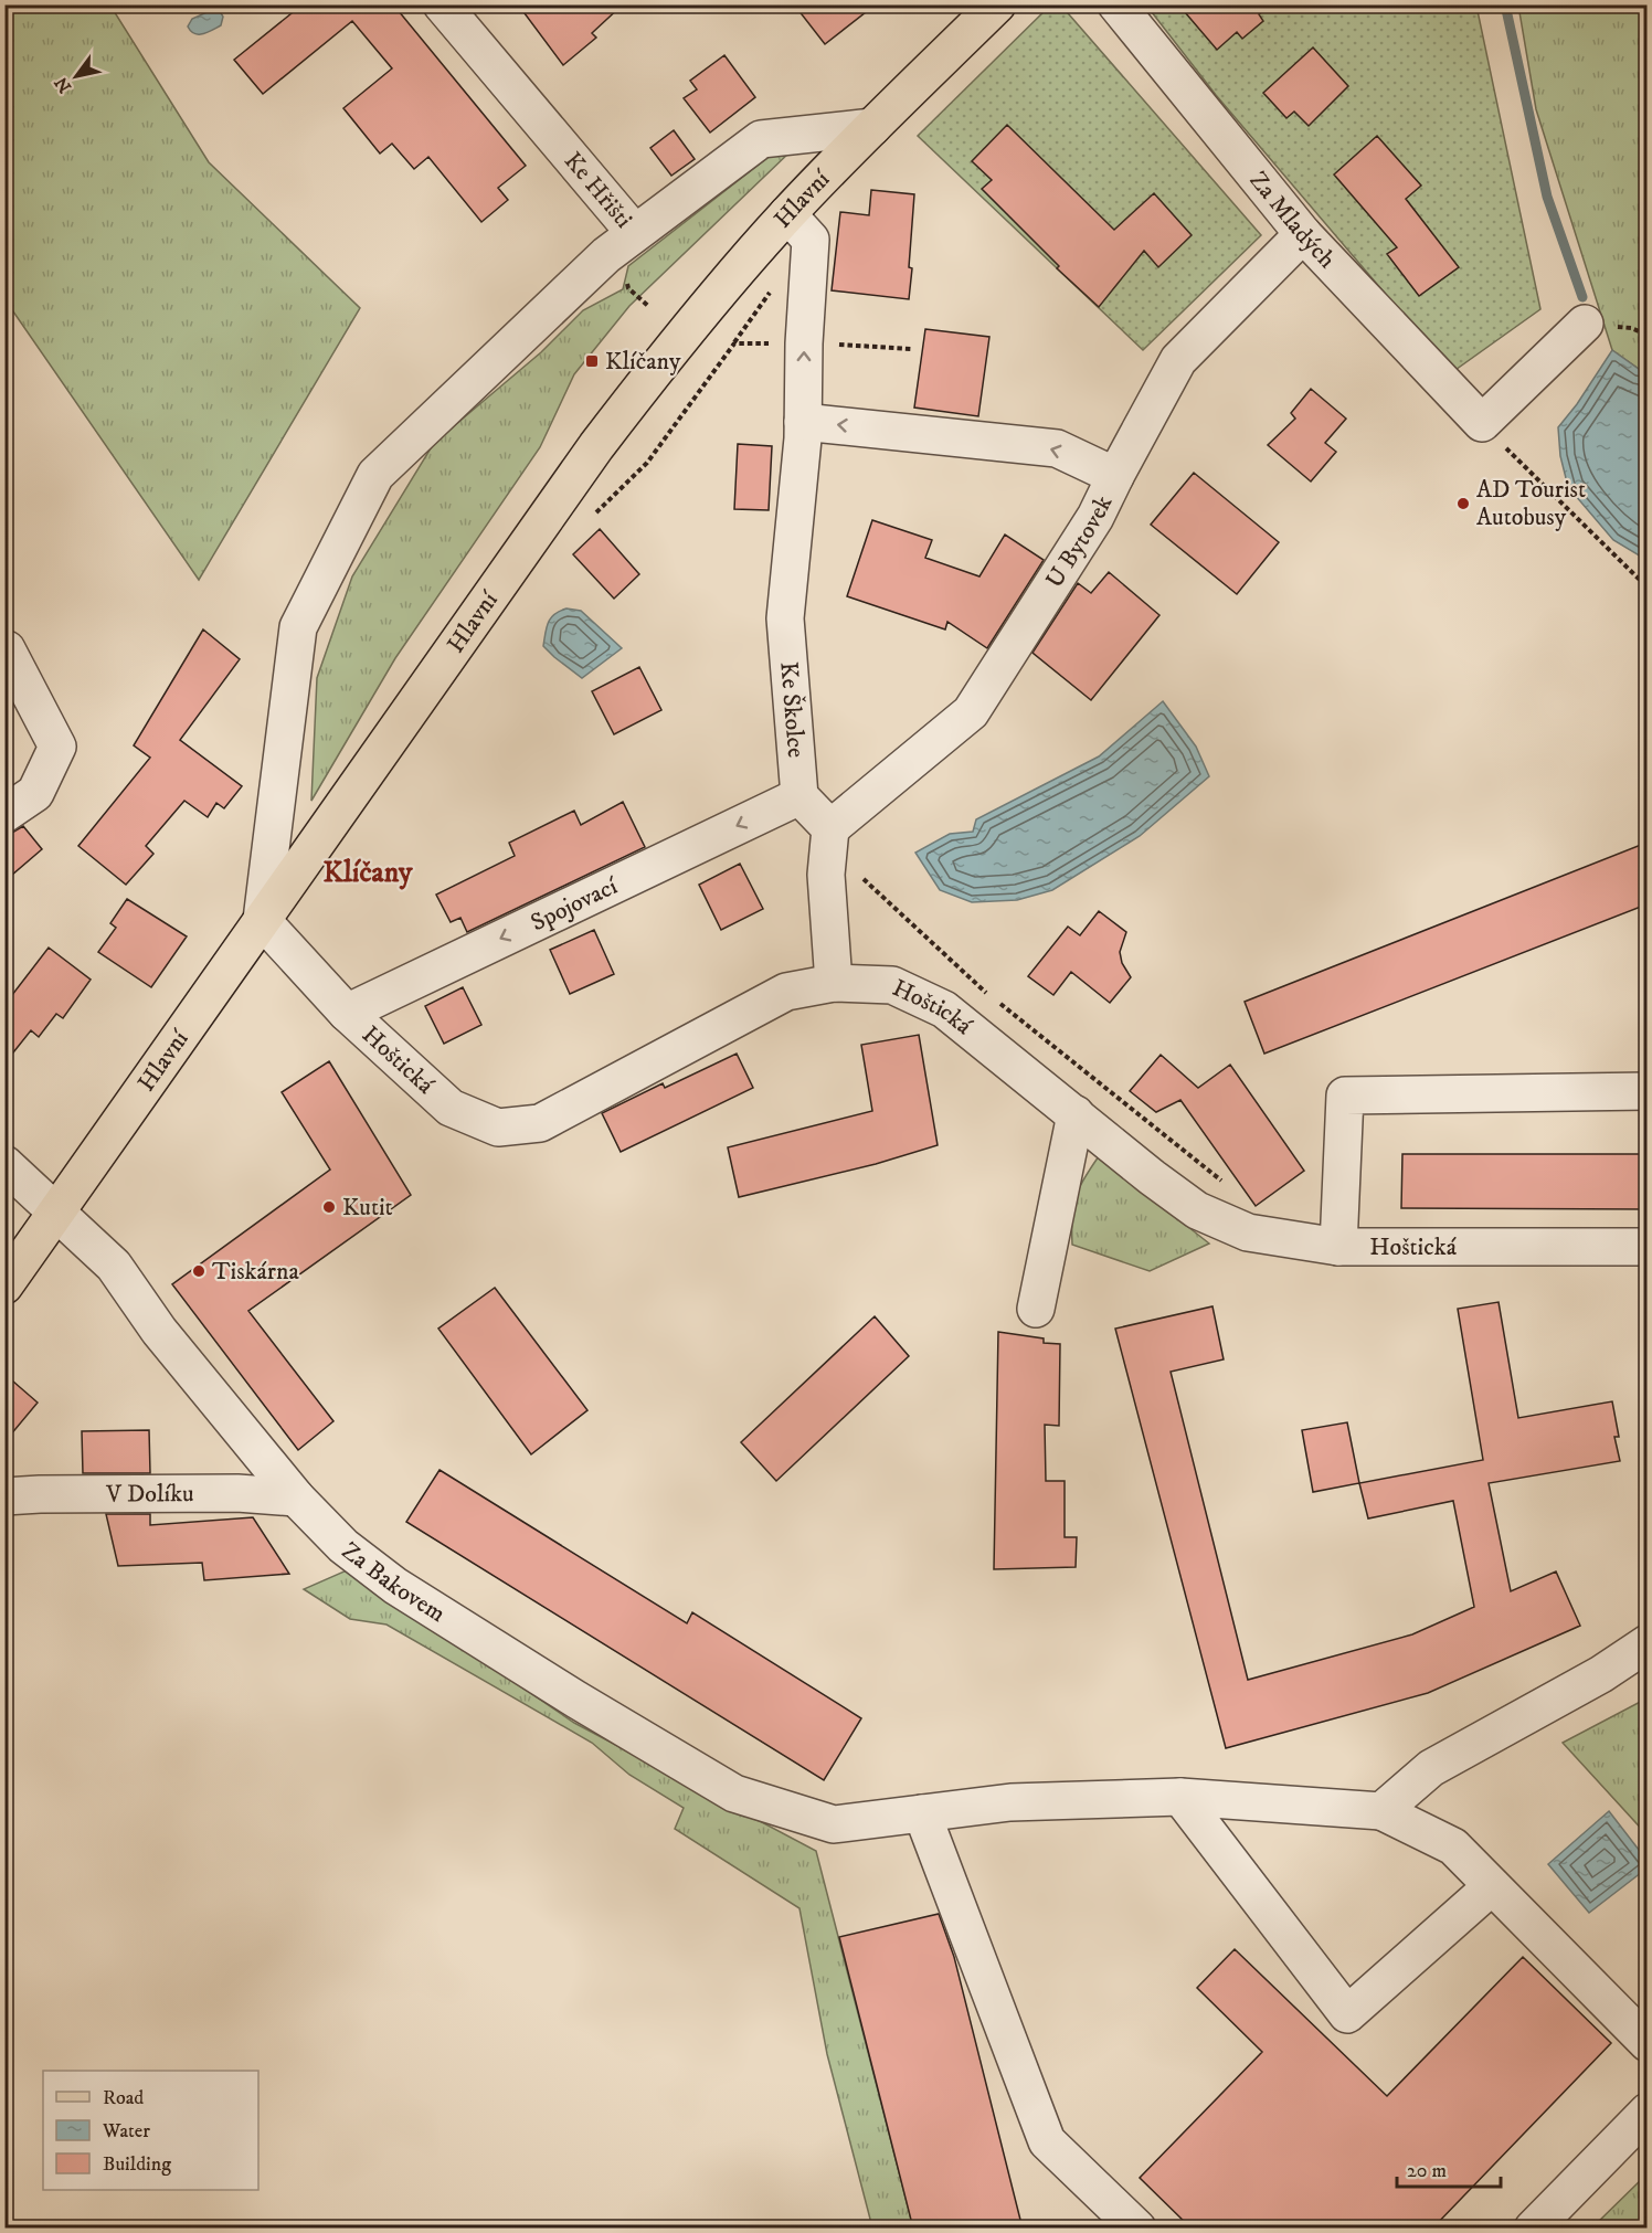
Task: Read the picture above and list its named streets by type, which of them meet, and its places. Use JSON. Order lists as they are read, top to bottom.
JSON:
{
  "streets": {
    "main road": ["Hlavní"],
    "street": [
      "Ke Hřišti",
      "Za Mladých",
      "U Bytovek",
      "Ke Školce",
      "Spojovací",
      "Hoštická",
      "V Dolíku",
      "Za Bakovem"
    ]
  },
  "crossings": [
    ["Ke Hřišti", "Hlavní"],
    ["Hlavní", "Ke Školce"],
    ["Hlavní", "Hoštická"],
    ["Hlavní", "Za Bakovem"],
    ["Za Mladých", "U Bytovek"],
    ["Ke Školce", "Spojovací"],
    ["Spojovací", "Hoštická"],
    ["V Dolíku", "Za Bakovem"]
  ],
  "one_way": ["Ke Školce", "Spojovací"],
  "districts": ["Klíčany"],
  "places": {
    "transit": ["Klíčany"],
    "other": ["AD Tourist Autobusy", "Kutit", "Tiskárna"]
  },
  "legend": ["Road", "Water", "Building"],
  "scale_bar": "20 m",
  "north": "bottom left"
}
